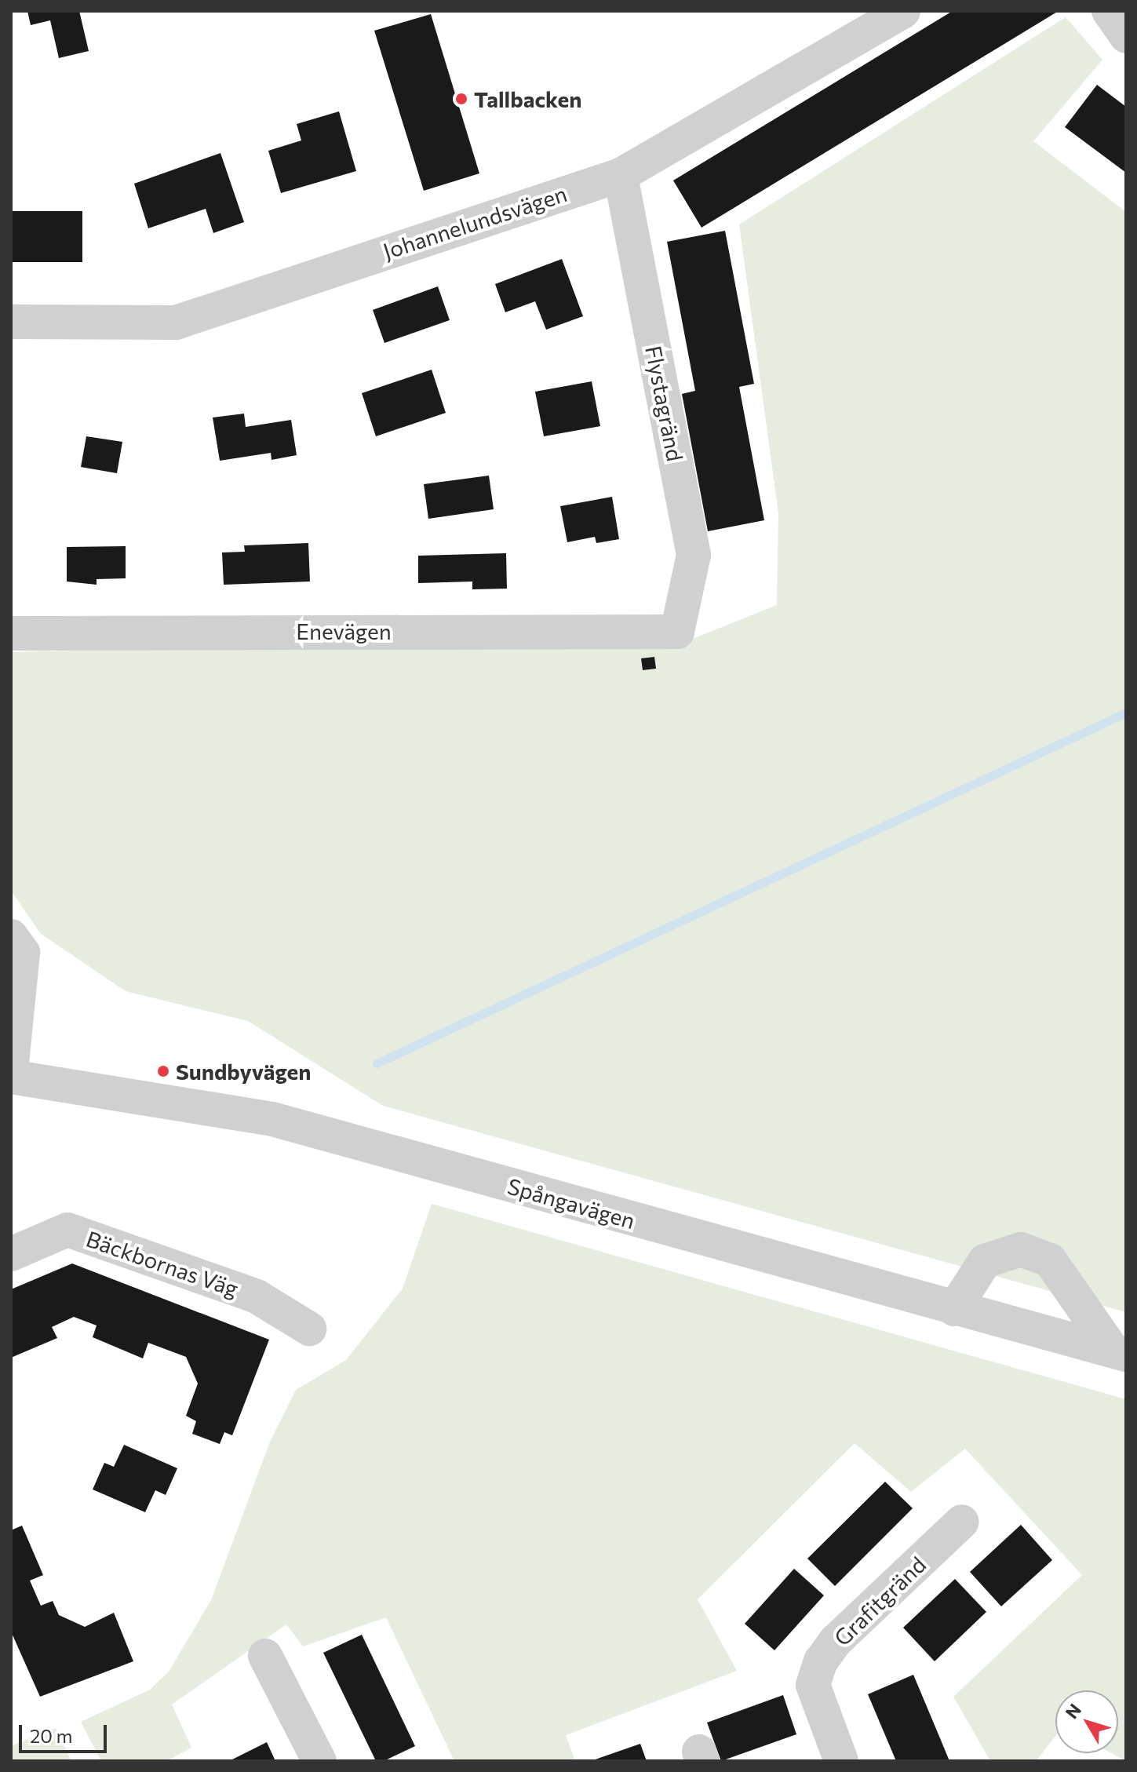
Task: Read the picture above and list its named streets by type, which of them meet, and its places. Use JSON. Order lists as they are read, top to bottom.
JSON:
{
  "streets": {
    "street": [
      "Johannelundsvägen",
      "Flystagränd",
      "Enevägen",
      "Spångavägen",
      "Bäckbornas Väg",
      "Grafitgränd"
    ]
  },
  "crossings": [
    ["Johannelundsvägen", "Flystagränd"],
    ["Flystagränd", "Enevägen"]
  ],
  "places": ["Tallbacken", "Sundbyvägen"],
  "scale_bar": "20 m",
  "north": "top left"
}
